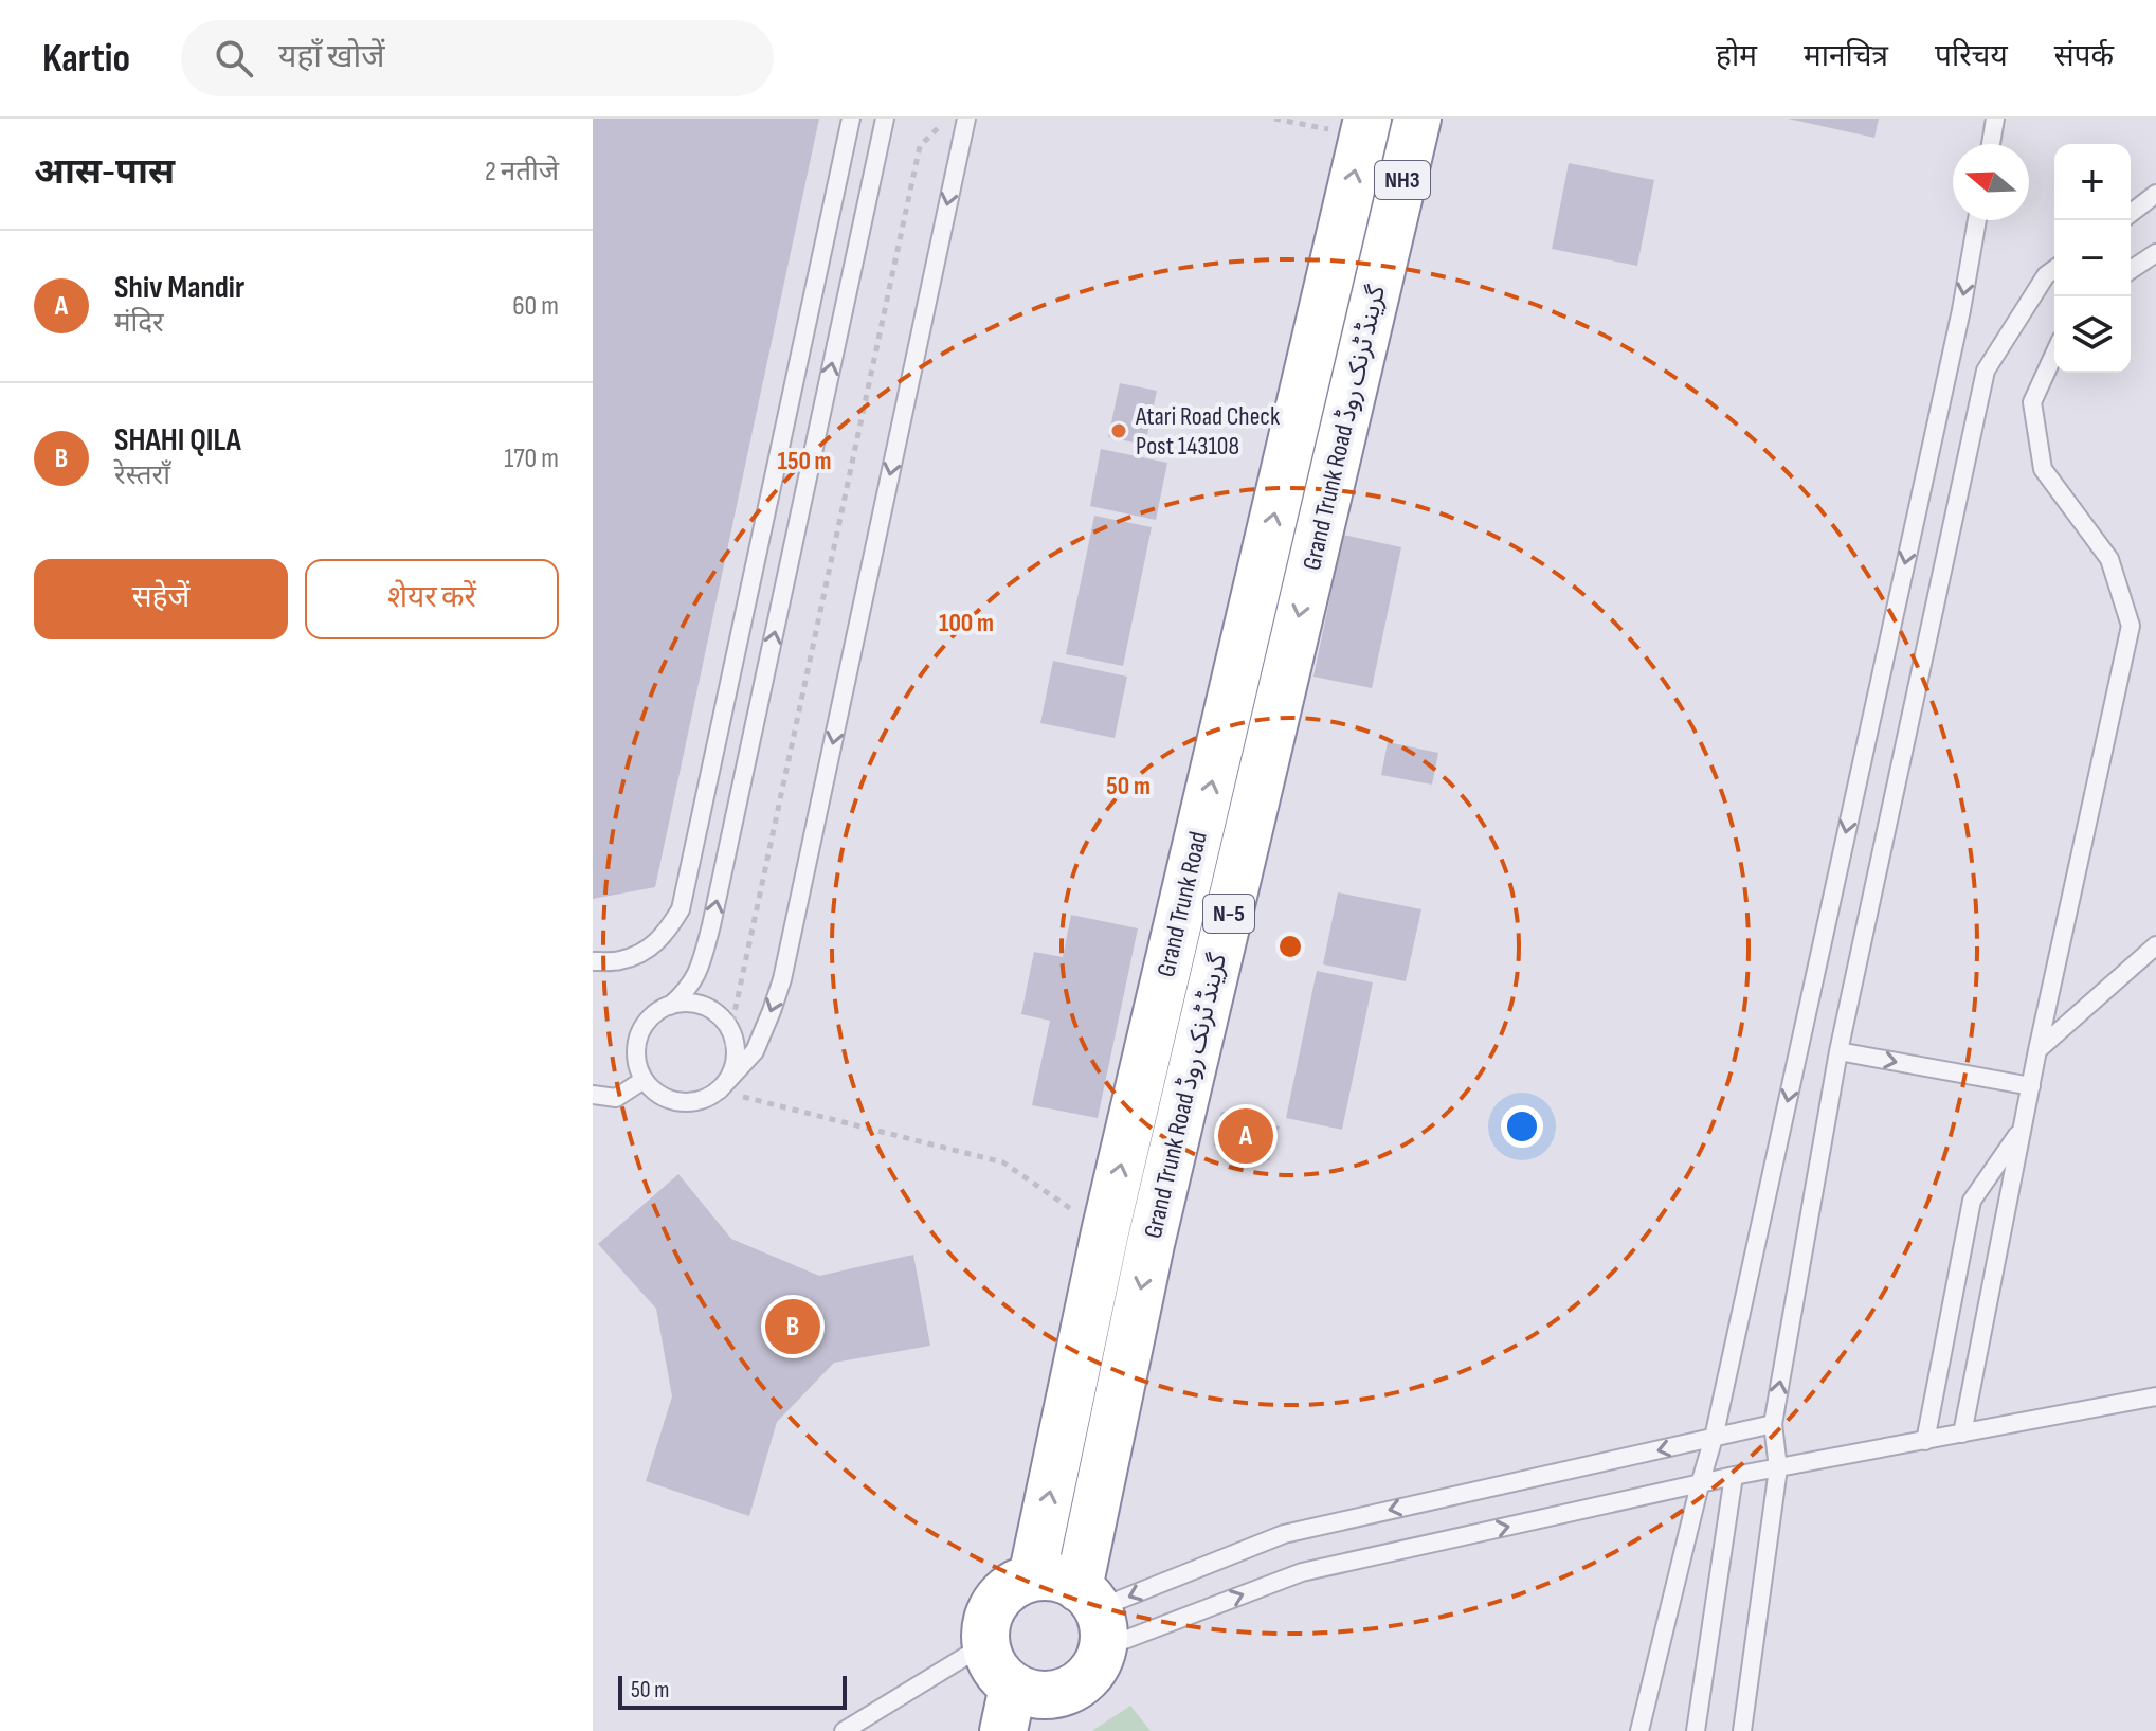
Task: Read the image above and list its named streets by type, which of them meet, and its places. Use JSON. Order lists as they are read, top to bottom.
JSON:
{
  "streets": {
    "highway": [
      "NH3",
      "Grand Trunk Road گرینڈ ٹرنک روڈ",
      "Grand Trunk Road",
      "N-5"
    ]
  },
  "crossings": [
    ["NH3", "Grand Trunk Road گرینڈ ٹرنک روڈ"],
    ["NH3", "Grand Trunk Road"],
    ["Grand Trunk Road گرینڈ ٹرنک روڈ", "Grand Trunk Road"]
  ],
  "one_way": ["Grand Trunk Road گرینڈ ٹرنک روڈ", "Grand Trunk Road"],
  "places": ["Atari Road Check Post 143108"],
  "scale_bar": "50 m",
  "north": "left",
  "page": {
    "header": "Kartio",
    "search": "यहाँ खोजें",
    "nav": [
      "होम",
      "मानचित्र",
      "परिचय",
      "संपर्क"
    ],
    "heading": ["आस-पास", "2 नतीजे"],
    "map_buttons": ["+", "−"],
    "list": [
      {
        "mark": "A",
        "name": "Shiv Mandir",
        "note": "मंदिर",
        "value": "60 m"
      },
      {
        "mark": "B",
        "name": "SHAHI QILA",
        "note": "रेस्तराँ",
        "value": "170 m"
      }
    ],
    "buttons": ["सहेजें", "शेयर करें"],
    "pins": ["A", "B"],
    "scale": "50 m"
  },
  "rings": ["150 m", "100 m", "50 m"]
}
